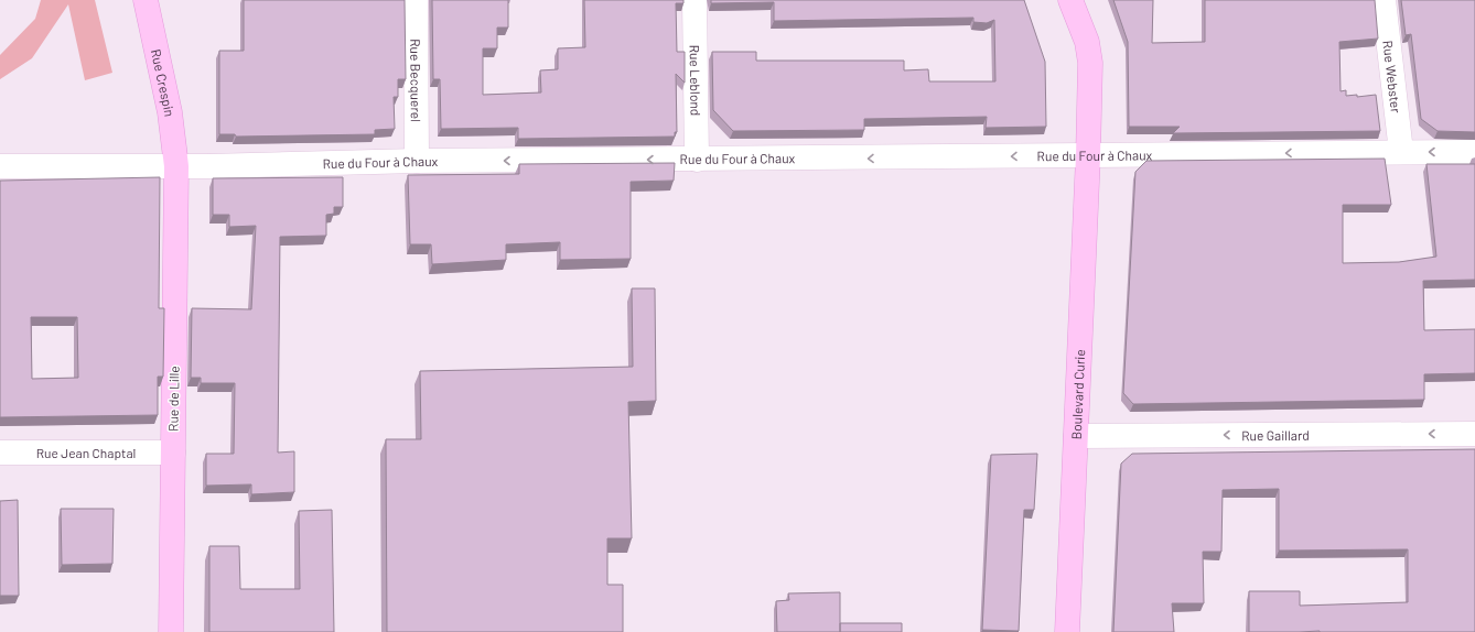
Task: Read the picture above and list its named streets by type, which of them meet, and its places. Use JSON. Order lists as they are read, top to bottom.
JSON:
{
  "streets": {
    "main road": ["Rue Crespin", "Boulevard Curie", "Rue de Lille"],
    "street": [
      "Rue Webster",
      "Rue Becquerel",
      "Rue Leblond",
      "Rue du Four à Chaux",
      "Rue Gaillard",
      "Rue Jean Chaptal"
    ]
  },
  "crossings": [
    ["Rue Webster", "Rue du Four à Chaux"],
    ["Rue Becquerel", "Rue du Four à Chaux"],
    ["Rue Leblond", "Rue du Four à Chaux"],
    ["Rue Crespin", "Rue du Four à Chaux"],
    ["Rue Crespin", "Rue de Lille"],
    ["Rue du Four à Chaux", "Boulevard Curie"],
    ["Rue du Four à Chaux", "Rue de Lille"],
    ["Boulevard Curie", "Rue Gaillard"],
    ["Rue de Lille", "Rue Jean Chaptal"]
  ],
  "one_way": ["Rue du Four à Chaux", "Rue Gaillard"]
}
